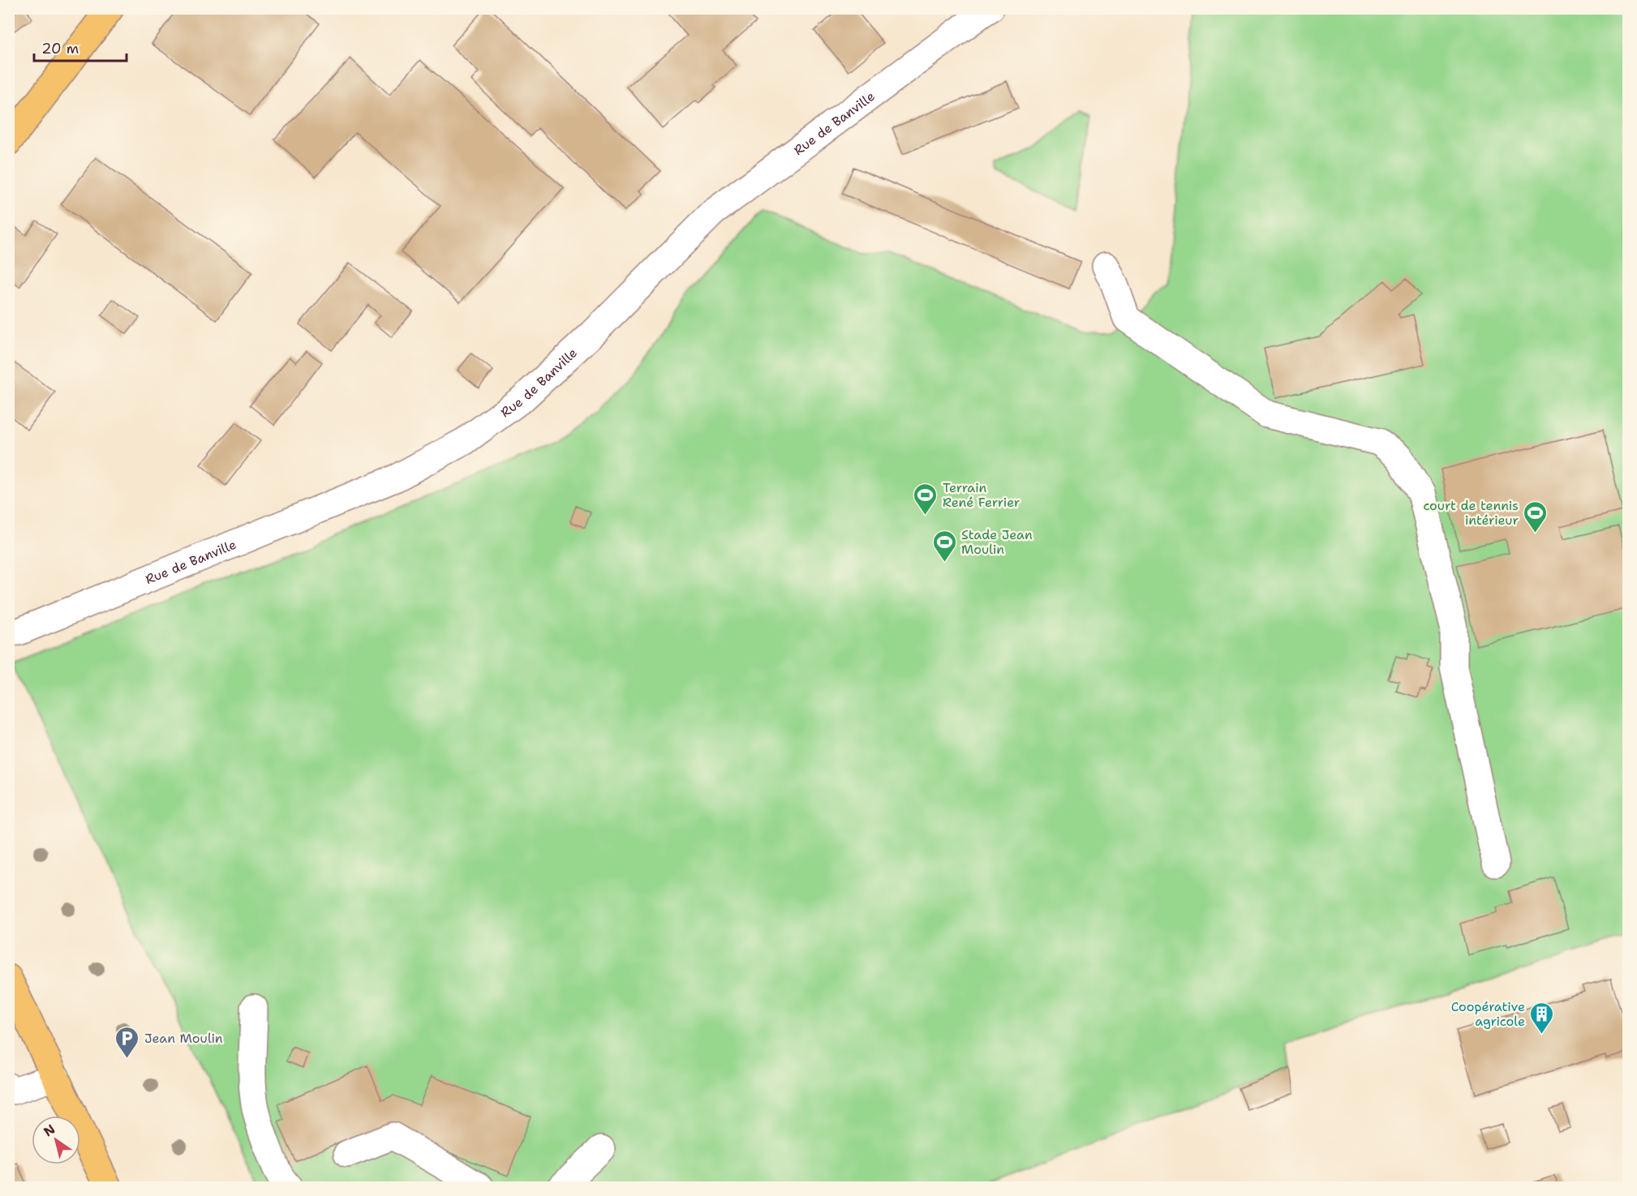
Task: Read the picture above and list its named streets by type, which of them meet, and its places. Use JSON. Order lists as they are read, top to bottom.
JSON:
{
  "streets": {
    "street": ["Rue de Banville"]
  },
  "places": {
    "sports": ["Terrain René Ferrier", "court de tennis intérieur", "Stade Jean Moulin"],
    "building": ["Coopérative agricole"],
    "parking": ["Jean Moulin"]
  },
  "scale_bar": "20 m",
  "north": "top left"
}
